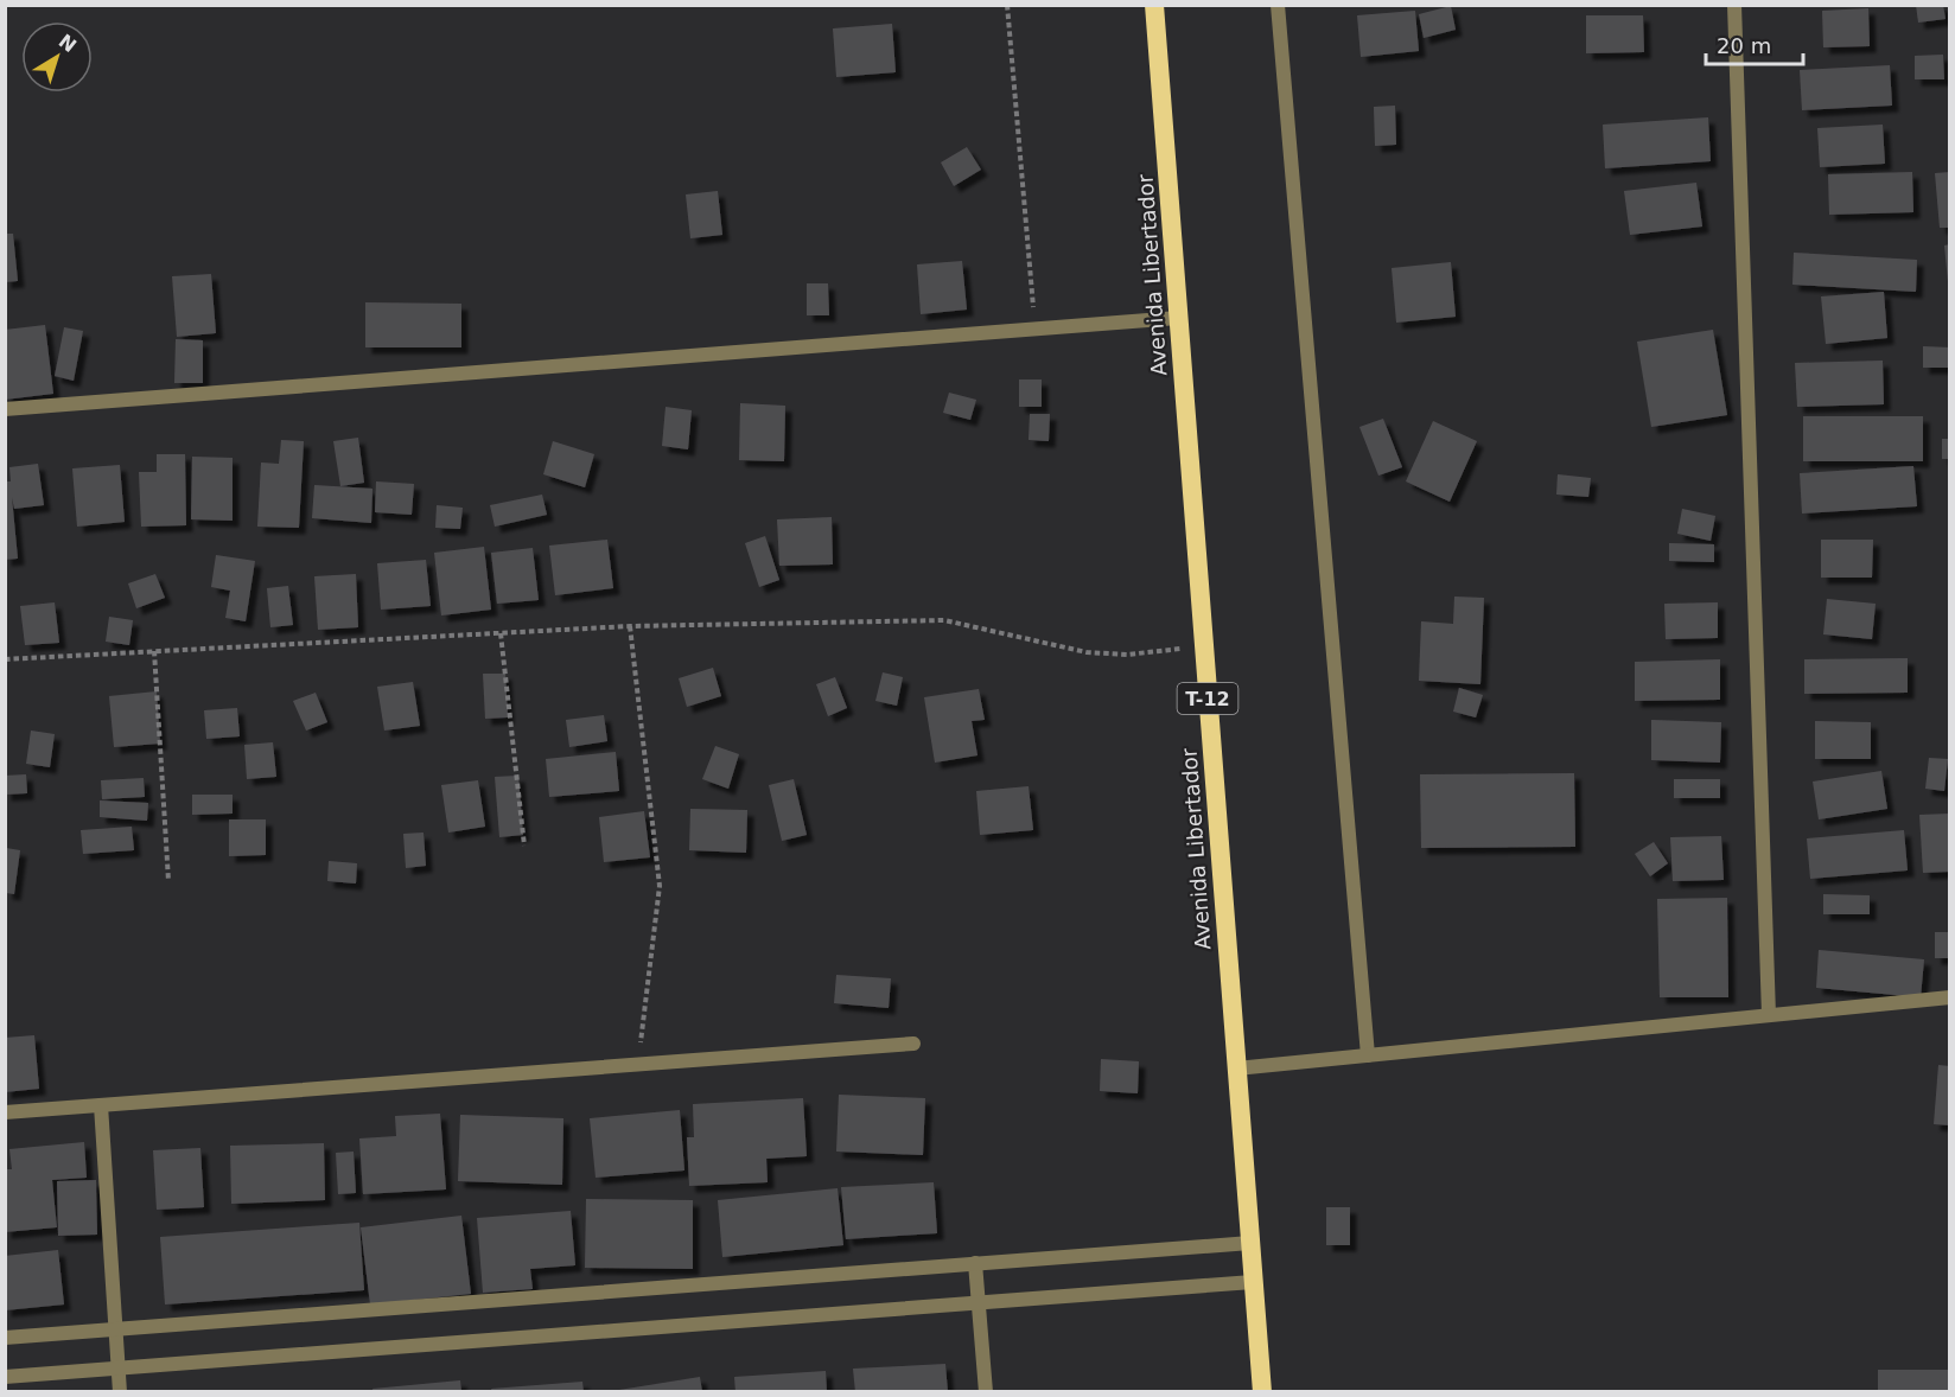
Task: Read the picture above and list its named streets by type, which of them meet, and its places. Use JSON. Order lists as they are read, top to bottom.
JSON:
{
  "streets": {
    "highway": ["Avenida Libertador", "T-12"]
  },
  "scale_bar": "20 m",
  "north": "top right"
}
